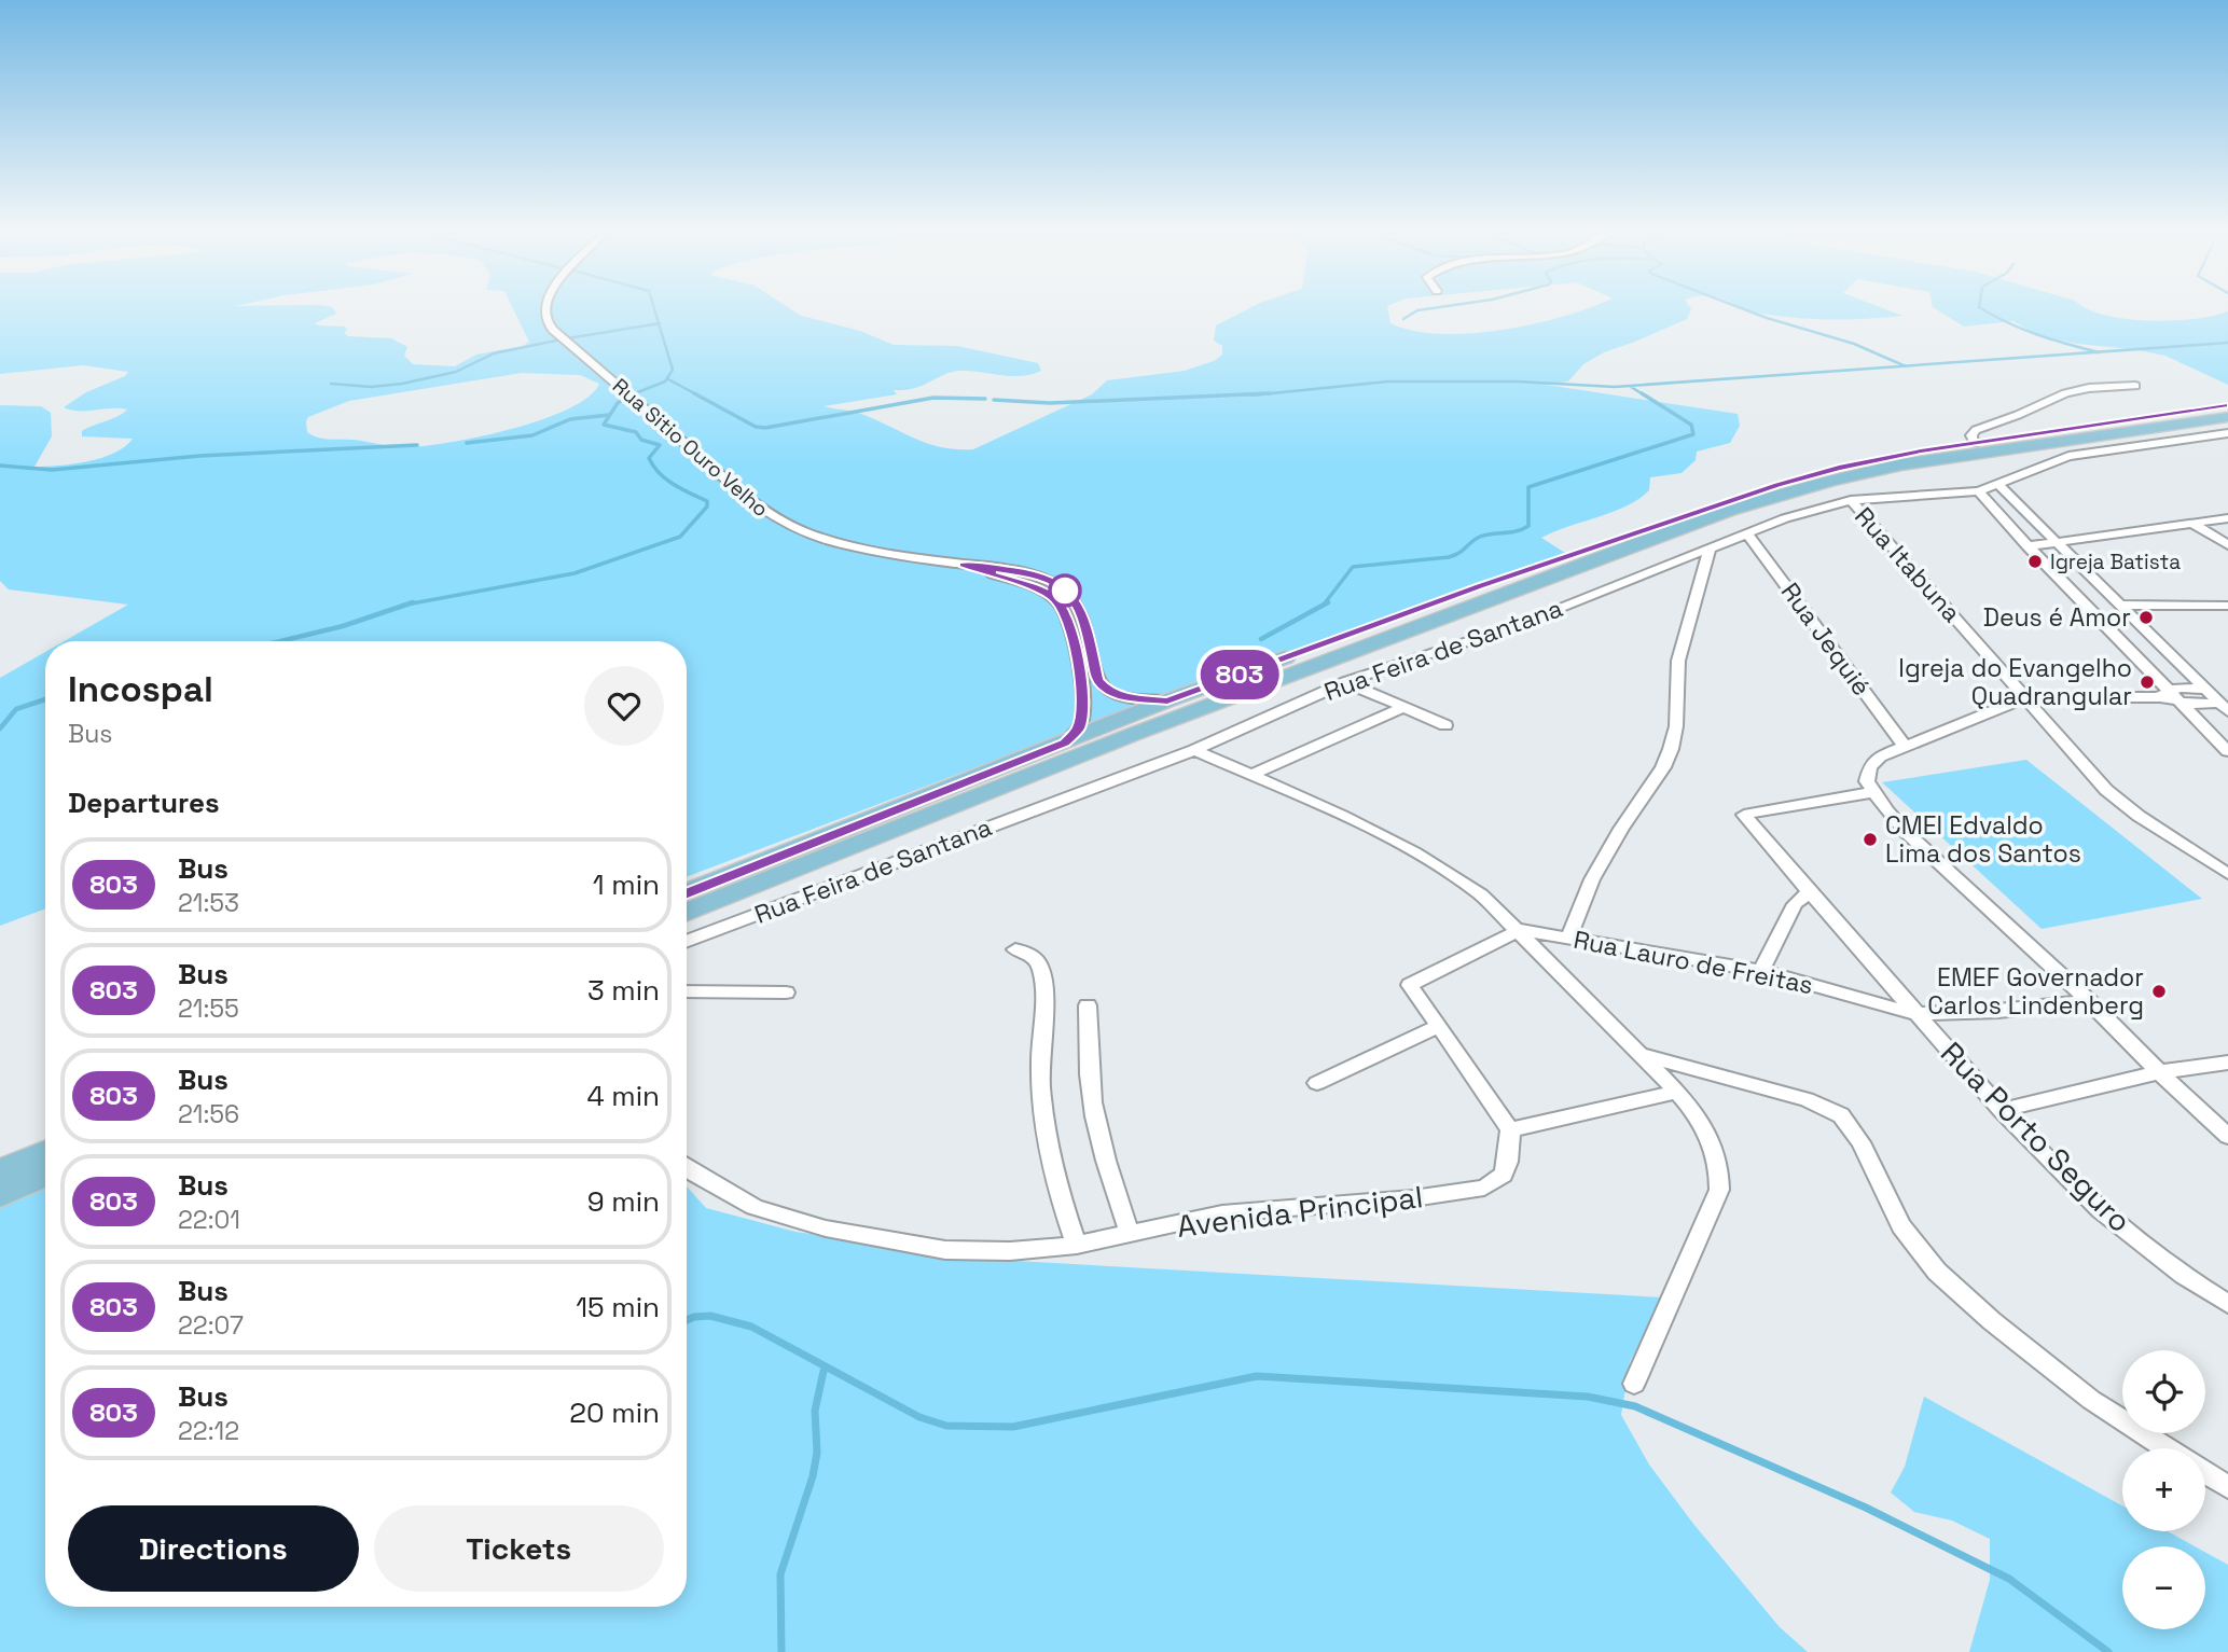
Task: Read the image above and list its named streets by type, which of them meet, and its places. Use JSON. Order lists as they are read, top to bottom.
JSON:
{
  "streets": {
    "street": [
      "Rua Sitio Ouro Velho",
      "Rua Itabuna",
      "Rua Jequié",
      "Rua Feira de Santana",
      "Rua Lauro de Freitas",
      "Rua Porto Seguro",
      "Avenida Principal"
    ]
  },
  "crossings": [
    ["Rua Itabuna", "Rua Feira de Santana"],
    ["Rua Jequié", "Rua Feira de Santana"],
    ["Rua Lauro de Freitas", "Rua Porto Seguro"]
  ],
  "places": [
    "Igreja Batista",
    "Deus é Amor",
    "Igreja do Evangelho Quadrangular",
    "CMEI Edvaldo Lima dos Santos",
    "EMEF Governador Carlos Lindenberg"
  ],
  "lines": ["bus line 803"],
  "page": {
    "on_map": "803",
    "heading": [
      ["Incospal", "Bus"],
      "Departures"
    ],
    "list": [
      {
        "mark": "803",
        "name": "Bus",
        "note": "21:53",
        "value": "1 min"
      },
      {
        "mark": "803",
        "name": "Bus",
        "note": "21:55",
        "value": "3 min"
      },
      {
        "mark": "803",
        "name": "Bus",
        "note": "21:56",
        "value": "4 min"
      },
      {
        "mark": "803",
        "name": "Bus",
        "note": "22:01",
        "value": "9 min"
      },
      {
        "mark": "803",
        "name": "Bus",
        "note": "22:07",
        "value": "15 min"
      },
      {
        "mark": "803",
        "name": "Bus",
        "note": "22:12",
        "value": "20 min"
      }
    ],
    "map_buttons": ["+", "−"],
    "buttons": ["Directions", "Tickets"]
  }
}
